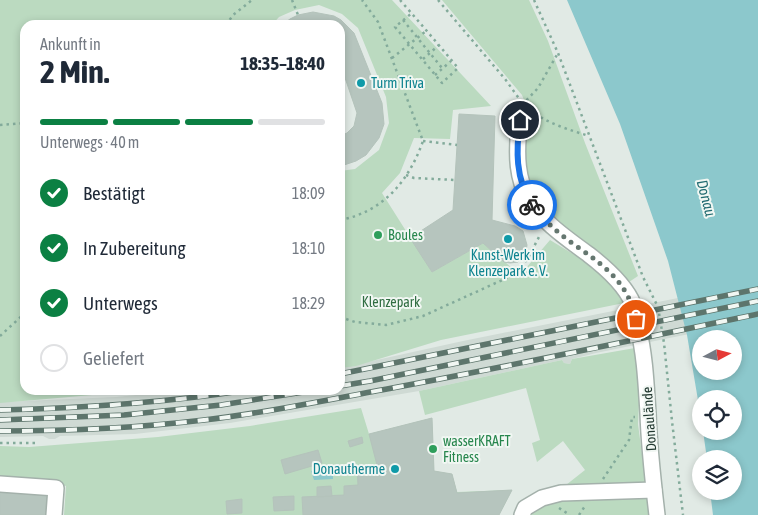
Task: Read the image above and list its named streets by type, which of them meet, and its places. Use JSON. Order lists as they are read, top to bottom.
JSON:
{
  "streets": {
    "lane": ["Donaulände"]
  },
  "water": ["Donau"],
  "parks": ["Klenzepark"],
  "places": [
    "Turm Triva",
    "Boules",
    "Kunst-Werk im Klenzepark e. V.",
    "wasserKRAFT Fitness",
    "Donautherme"
  ],
  "north": "right",
  "page": {
    "heading": ["2 Min.", "Ankunft in", "18:35–18:40"],
    "bar": "Unterwegs · 40 m",
    "list": [
      ["Bestätigt", "18:09"],
      ["In Zubereitung", "18:10"],
      ["Unterwegs", "18:29"],
      "Geliefert"
    ]
  }
}
